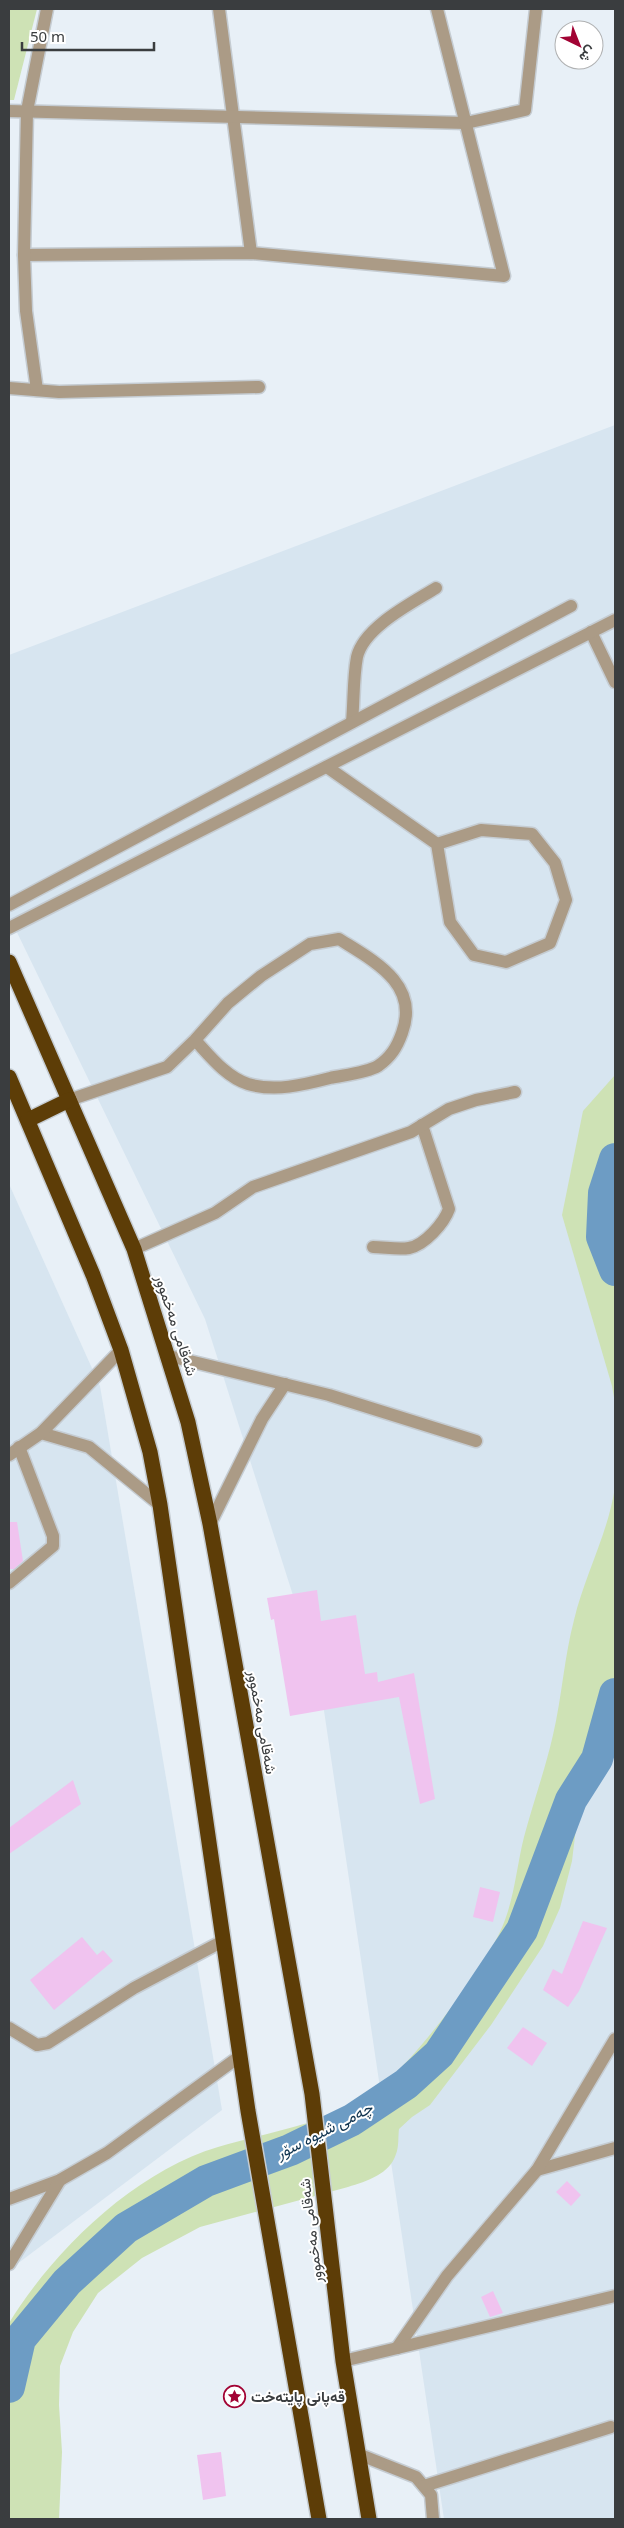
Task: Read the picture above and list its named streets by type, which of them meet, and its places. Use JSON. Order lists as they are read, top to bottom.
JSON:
{
  "streets": {
    "highway": ["شەقامی مەخموور"]
  },
  "water": ["چەمی شیوە سۆر"],
  "places": {
    "place": ["قەپانی پایتەخت"]
  },
  "scale_bar": "50 m",
  "north": "bottom right"
}
